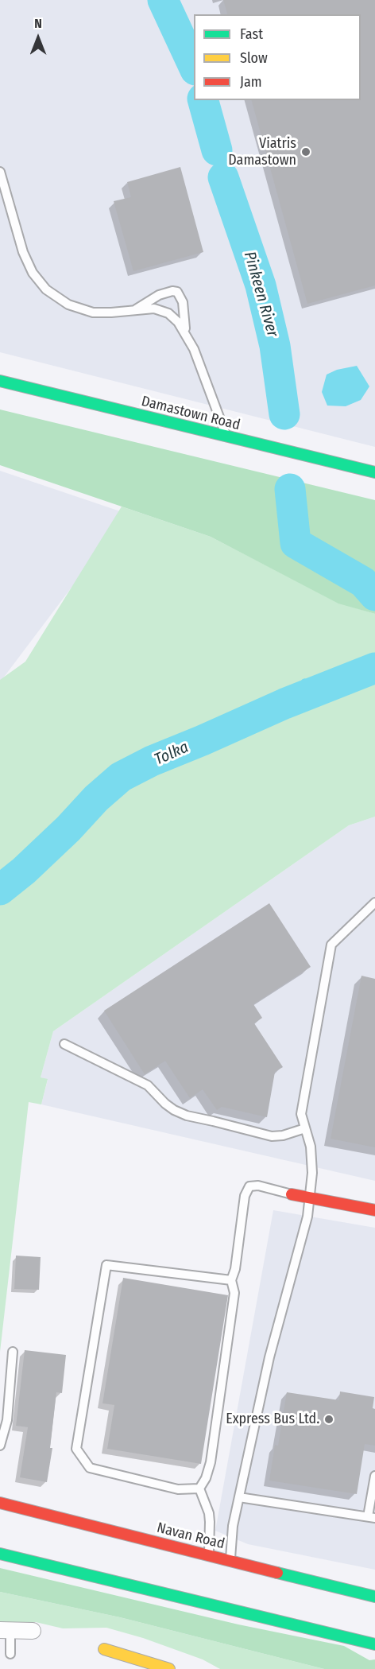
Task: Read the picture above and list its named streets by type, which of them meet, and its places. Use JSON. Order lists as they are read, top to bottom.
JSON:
{
  "streets": {
    "main road": ["Damastown Road", "Navan Road"]
  },
  "water": ["Pinkeen River", "Tolka"],
  "places": ["Viatris Damastown", "Express Bus Ltd."],
  "legend": ["Fast", "Slow", "Jam"],
  "north": "top"
}
